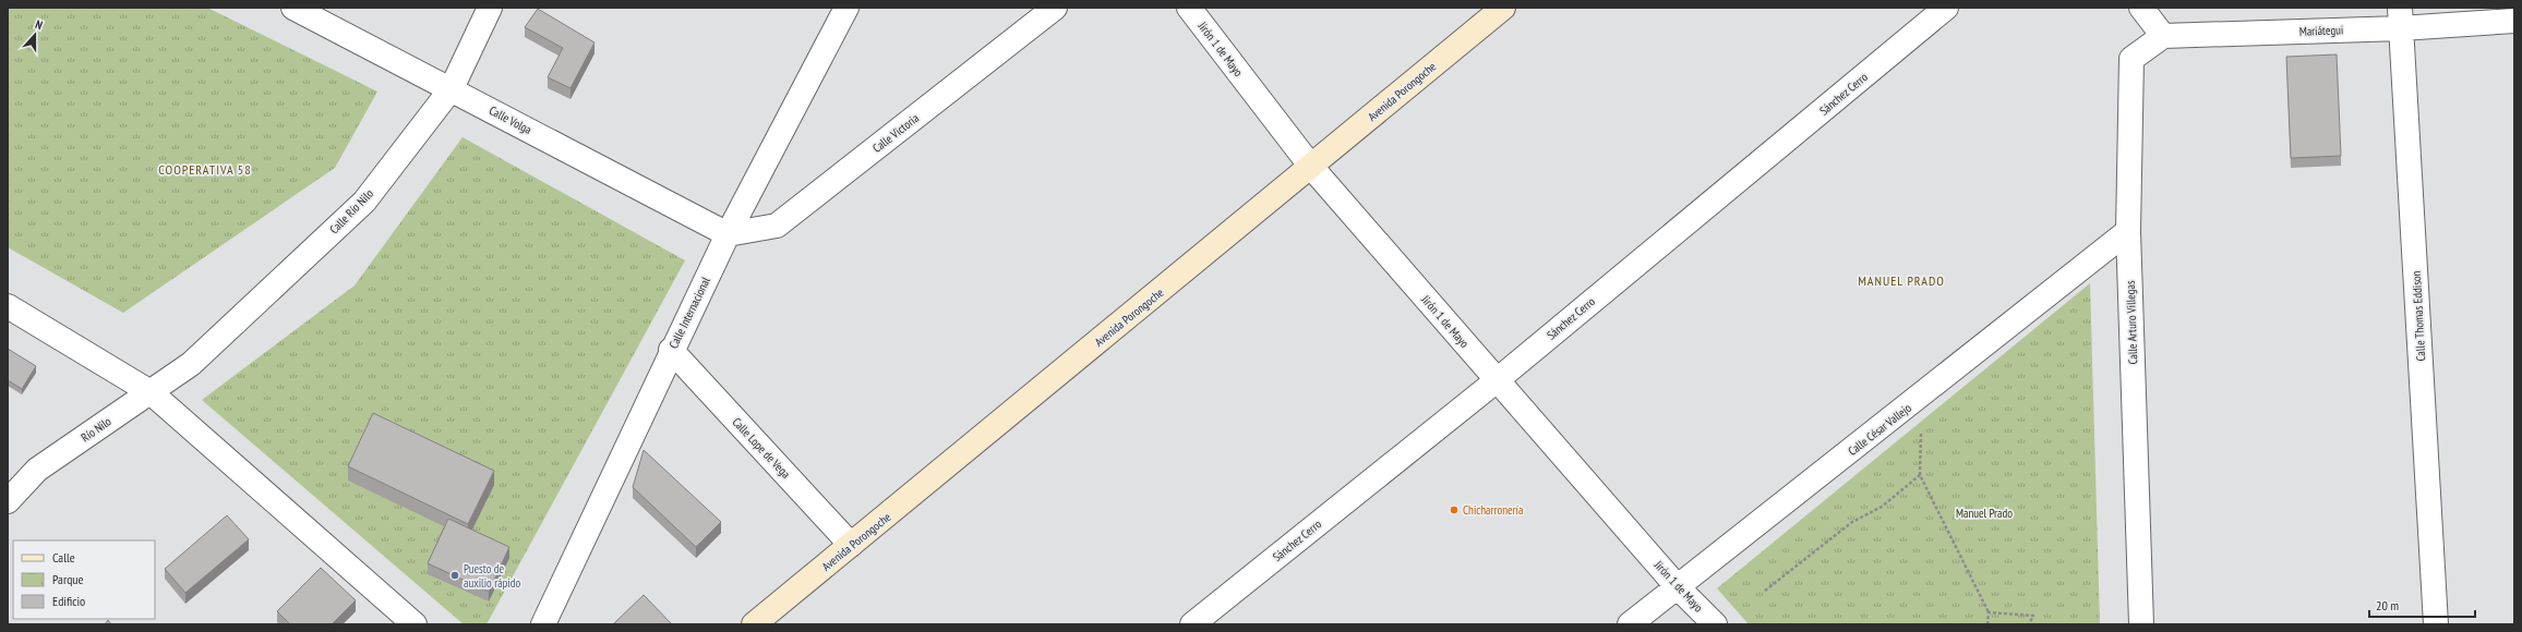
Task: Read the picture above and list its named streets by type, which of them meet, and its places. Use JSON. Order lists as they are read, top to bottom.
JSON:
{
  "streets": {
    "main road": ["Avenida Porongoche"],
    "street": [
      "Mariátegui",
      "Jirón 1 de Mayo",
      "Sánchez Cerro",
      "Calle Volga",
      "Calle Victoria",
      "Calle Río Nilo",
      "Calle Internacional",
      "Calle Thomas Eddison",
      "Calle Arturo Villegas",
      "Río Nilo",
      "Calle César Vallejo",
      "Calle Lope de Vega"
    ]
  },
  "crossings": [
    ["Mariátegui", "Calle Thomas Eddison"],
    ["Mariátegui", "Calle Arturo Villegas"],
    ["Jirón 1 de Mayo", "Avenida Porongoche"],
    ["Jirón 1 de Mayo", "Sánchez Cerro"],
    ["Jirón 1 de Mayo", "Calle César Vallejo"],
    ["Avenida Porongoche", "Calle Lope de Vega"],
    ["Calle Volga", "Calle Victoria"],
    ["Calle Volga", "Calle Río Nilo"],
    ["Calle Volga", "Calle Internacional"],
    ["Calle Victoria", "Calle Internacional"],
    ["Calle Río Nilo", "Río Nilo"],
    ["Calle Internacional", "Calle Lope de Vega"],
    ["Calle Arturo Villegas", "Calle César Vallejo"]
  ],
  "districts": ["COOPERATIVA 58", "MANUEL PRADO"],
  "parks": ["Manuel Prado"],
  "places": ["Chicharronería", "Puesto de auxilio rápido"],
  "legend": ["Calle", "Parque", "Edificio"],
  "scale_bar": "20 m",
  "north": "top"
}
